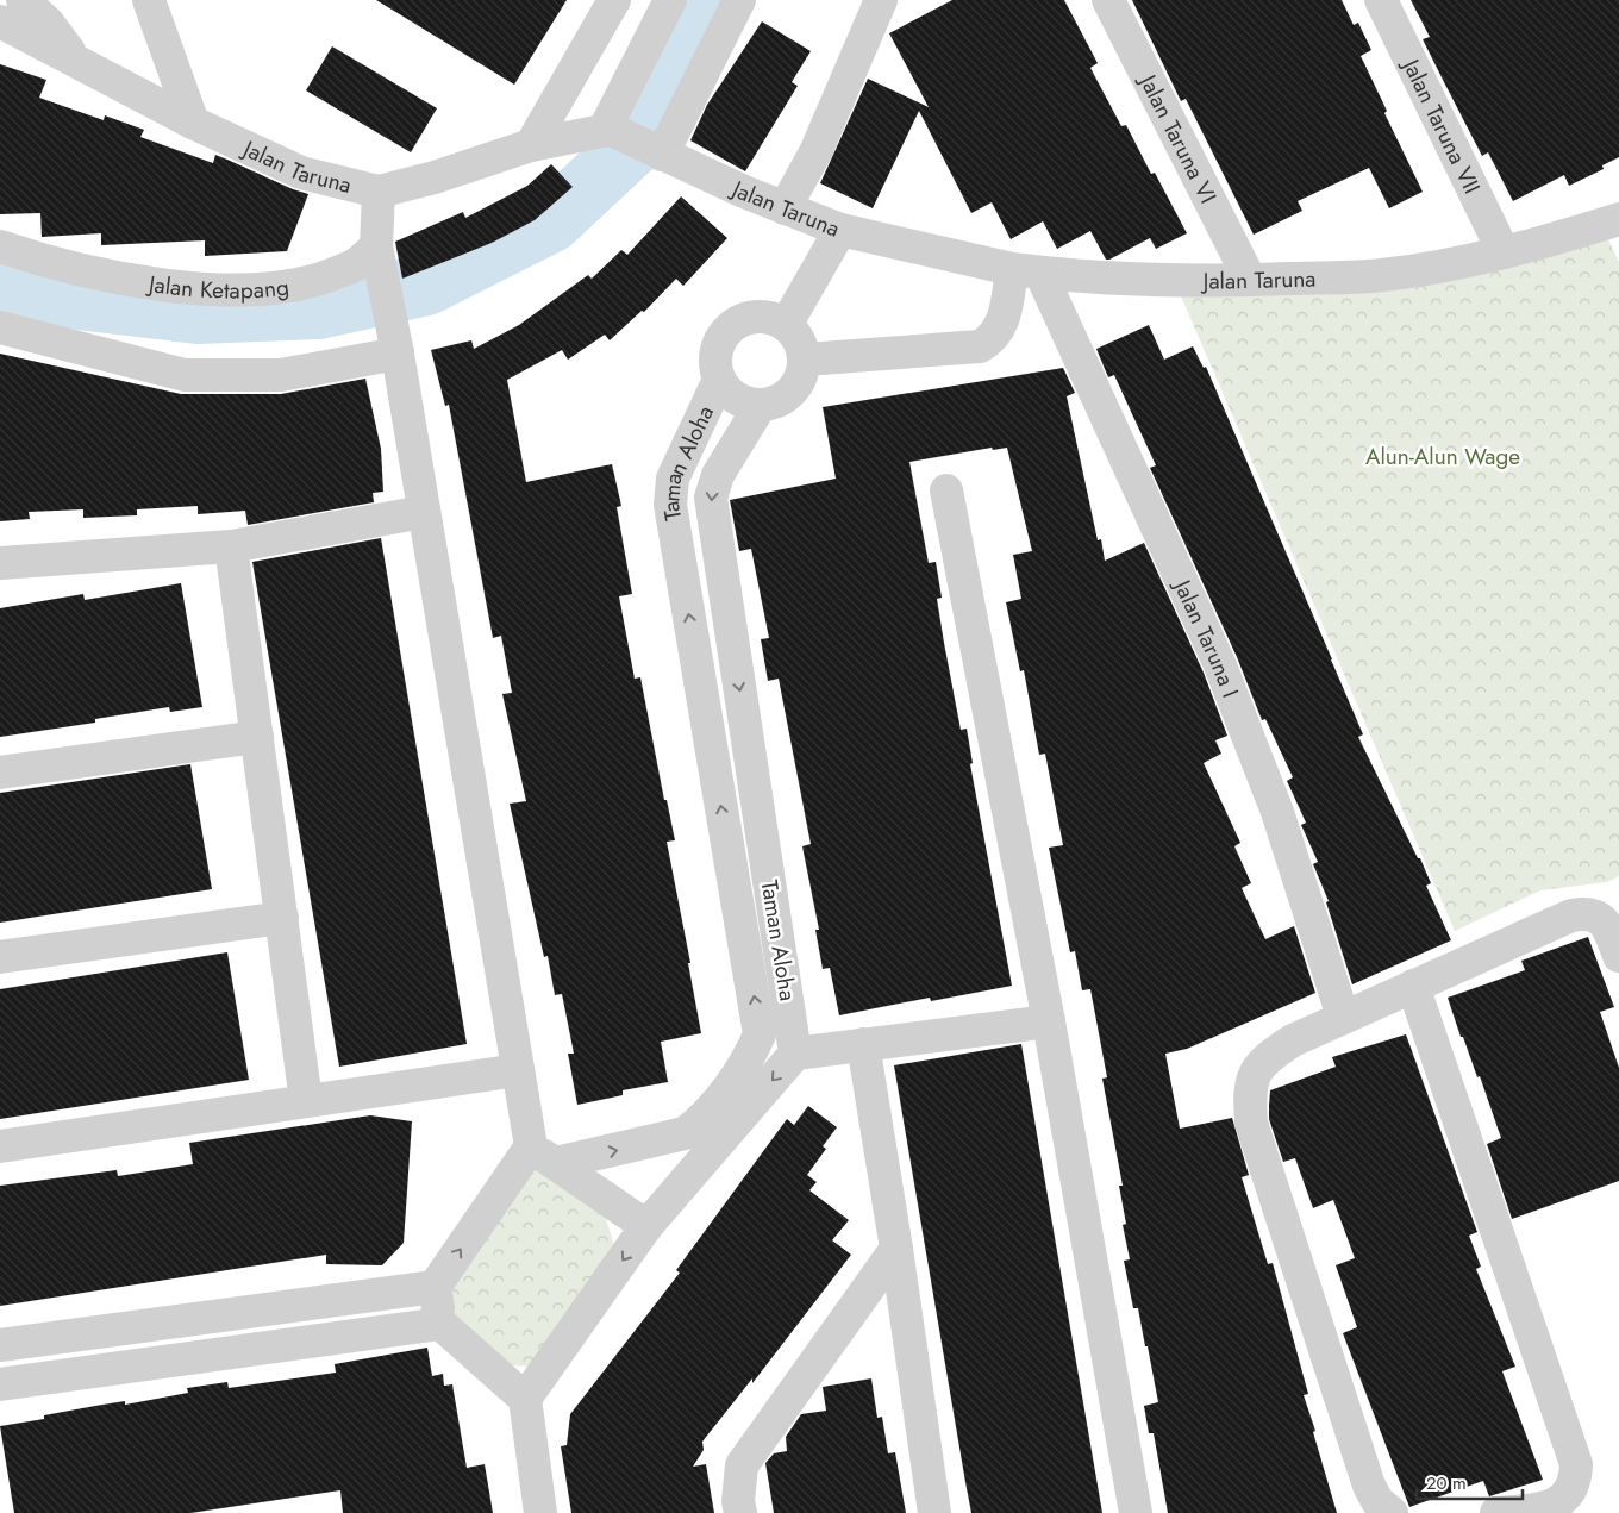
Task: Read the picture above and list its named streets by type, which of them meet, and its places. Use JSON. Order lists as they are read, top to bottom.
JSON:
{
  "streets": {
    "street": [
      "Jalan Taruna VII",
      "Jalan Taruna VI",
      "Jalan Taruna",
      "Jalan Ketapang",
      "Taman Aloha",
      "Jalan Taruna I"
    ]
  },
  "crossings": [
    ["Jalan Taruna VII", "Jalan Taruna"],
    ["Jalan Taruna VI", "Jalan Taruna"],
    ["Jalan Taruna", "Jalan Taruna I"]
  ],
  "parks": ["Alun-Alun Wage"],
  "scale_bar": "20 m"
}
